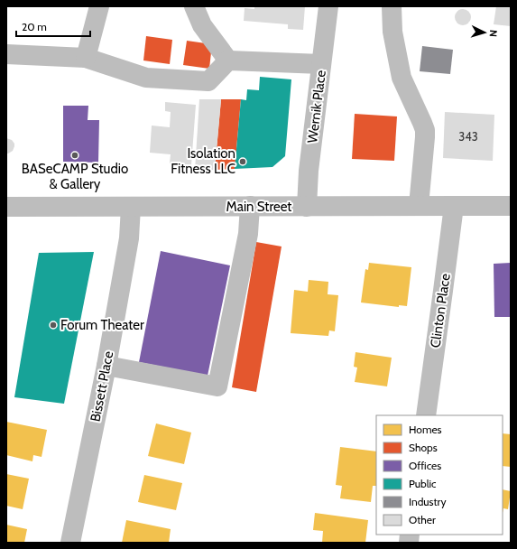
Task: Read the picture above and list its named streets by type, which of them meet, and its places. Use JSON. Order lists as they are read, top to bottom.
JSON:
{
  "streets": {
    "street": [
      "Wernik Place",
      "Main Street",
      "Clinton Place",
      "Bissett Place"
    ]
  },
  "crossings": [
    ["Wernik Place", "Main Street"],
    ["Main Street", "Clinton Place"],
    ["Main Street", "Bissett Place"]
  ],
  "places": ["BASeCAMP Studio & Gallery", "Isolation Fitness LLC", "Forum Theater"],
  "house_numbers": ["343"],
  "legend": [
    "Homes",
    "Shops",
    "Offices",
    "Public",
    "Industry",
    "Other"
  ],
  "scale_bar": "20 m",
  "north": "right"
}
